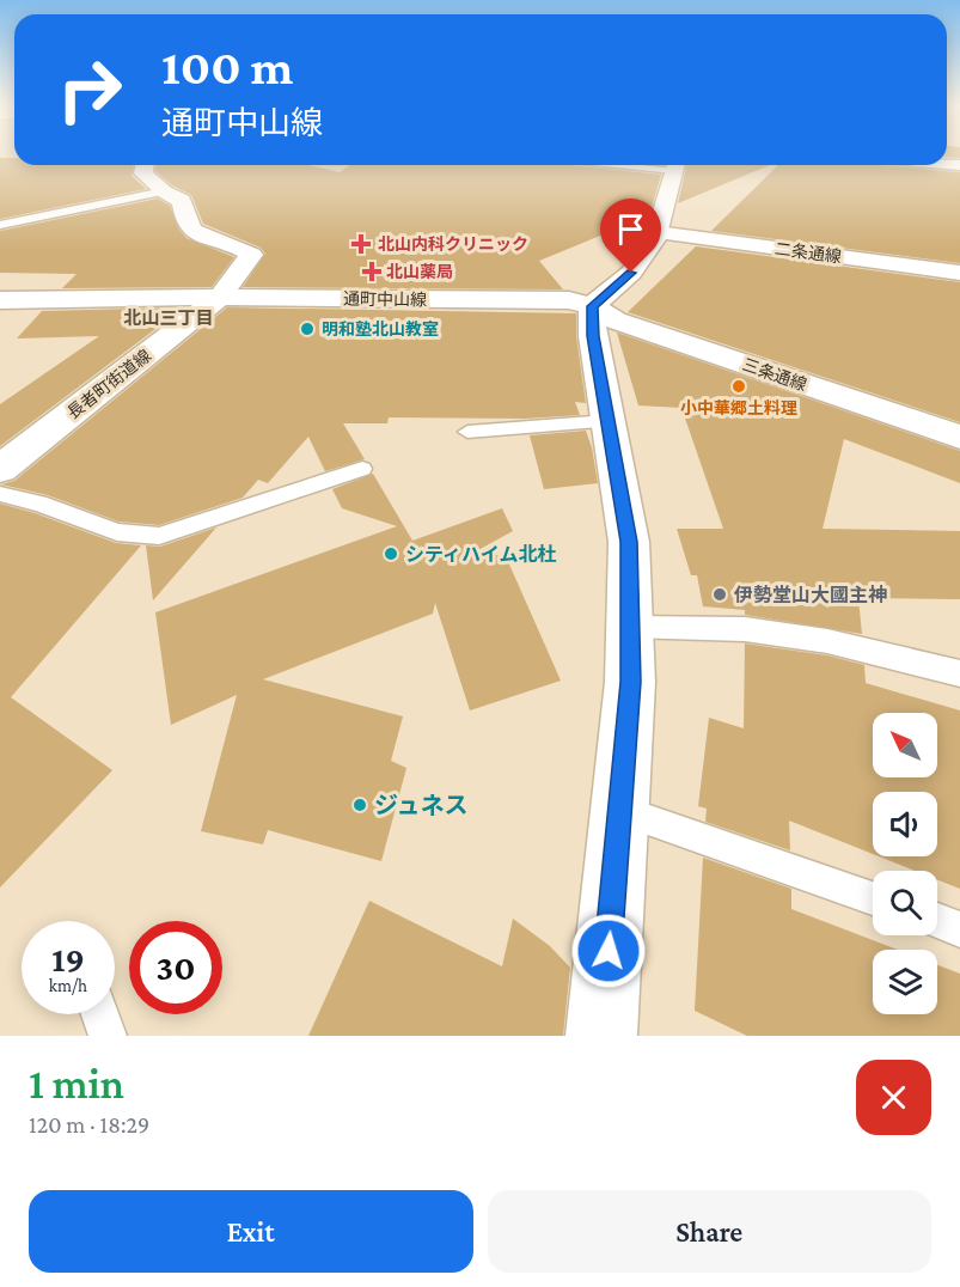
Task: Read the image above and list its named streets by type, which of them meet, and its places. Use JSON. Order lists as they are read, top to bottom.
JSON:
{
  "streets": {
    "street": [
      "二条通線",
      "通町中山線",
      "三条通線",
      "長者町街道線"
    ]
  },
  "crossings": [
    ["通町中山線", "三条通線"],
    ["通町中山線", "長者町街道線"]
  ],
  "districts": ["北山三丁目"],
  "places": {
    "health": ["北山内科クリニック", "北山薬局"],
    "other": [
      "明和塾北山教室",
      "小中華郷土料理",
      "シティハイム北杜",
      "伊勢堂山大國主神",
      "ジュネス"
    ]
  },
  "north": "top left",
  "page": {
    "turn": ["100 m", "通町中山線"],
    "speed": "19 km/h",
    "limit": "30",
    "heading": ["1 min", "120 m · 18:29"],
    "buttons": ["Exit", "Share"]
  }
}
